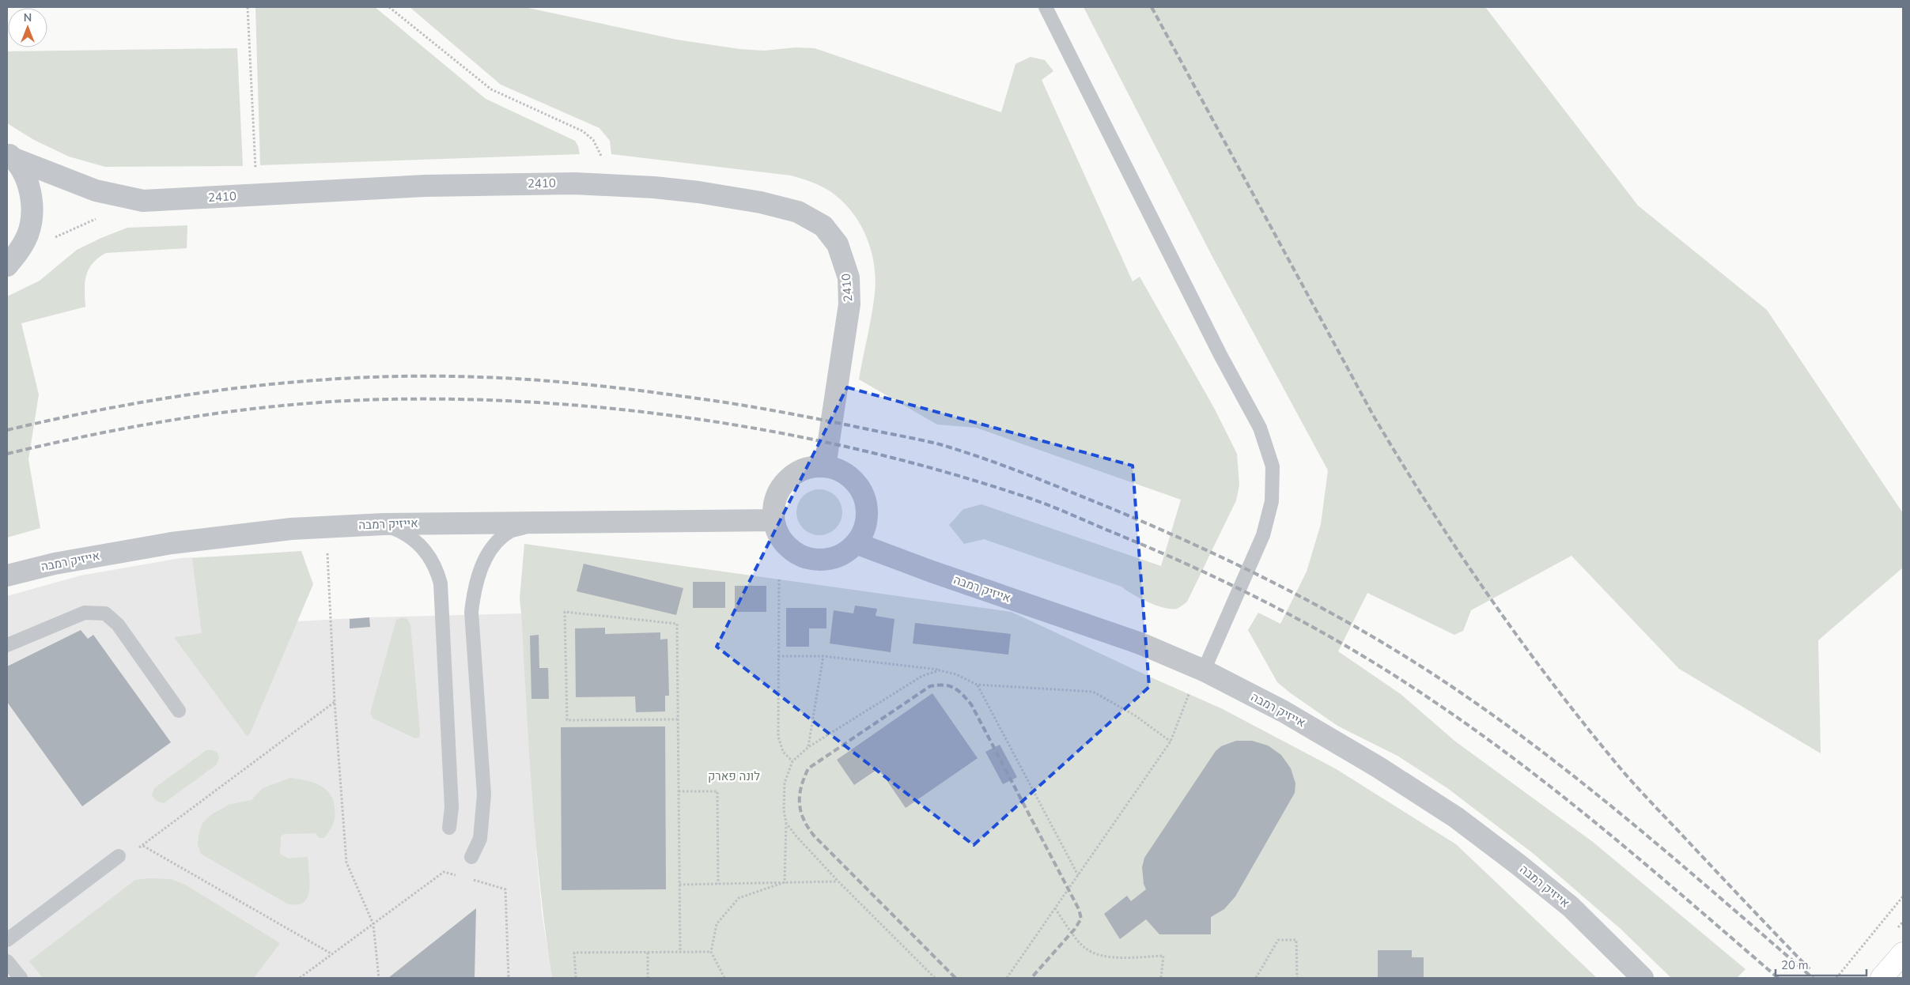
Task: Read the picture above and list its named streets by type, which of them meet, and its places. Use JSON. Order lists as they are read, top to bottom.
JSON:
{
  "streets": {
    "street": ["2410", "אייזיק רמבה"]
  },
  "crossings": [
    ["2410", "אייזיק רמבה"]
  ],
  "parks": ["לונה פארק"],
  "scale_bar": "20 m",
  "north": "top"
}
